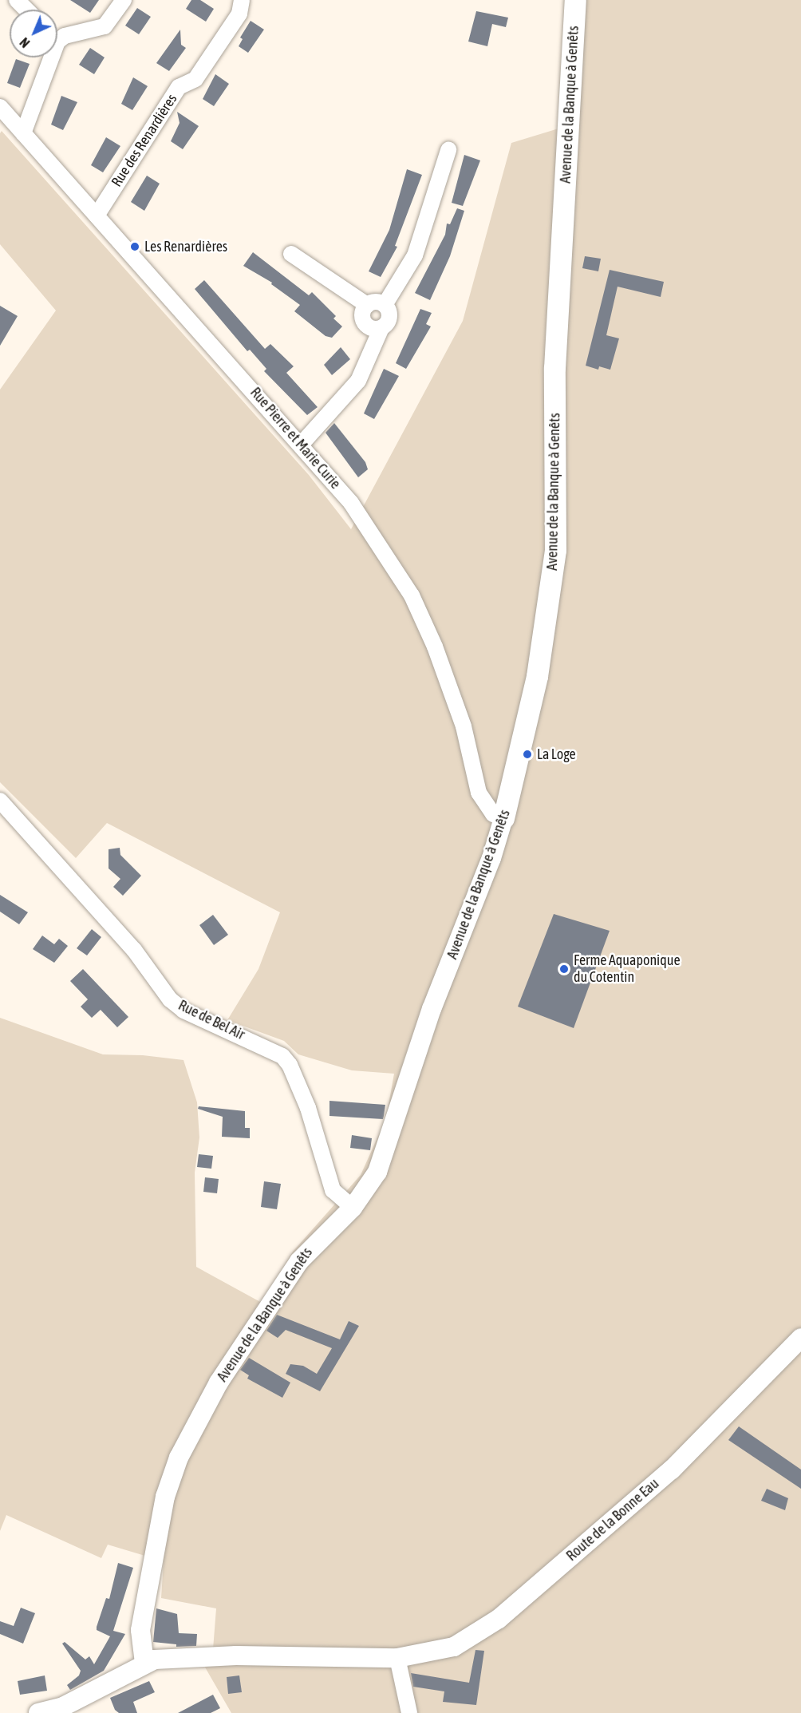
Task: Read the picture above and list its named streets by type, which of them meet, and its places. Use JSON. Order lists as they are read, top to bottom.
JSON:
{
  "streets": {
    "main road": ["Avenue de la Banque à Genêts"],
    "street": [
      "Rue des Renardières",
      "Rue Pierre et Marie Curie",
      "Rue de Bel Air",
      "Route de la Bonne Eau"
    ]
  },
  "crossings": [
    ["Avenue de la Banque à Genêts", "Rue Pierre et Marie Curie"],
    ["Avenue de la Banque à Genêts", "Rue de Bel Air"],
    ["Avenue de la Banque à Genêts", "Route de la Bonne Eau"],
    ["Rue des Renardières", "Rue Pierre et Marie Curie"]
  ],
  "places": ["Les Renardières", "La Loge", "Ferme Aquaponique du Cotentin"],
  "north": "bottom left"
}
